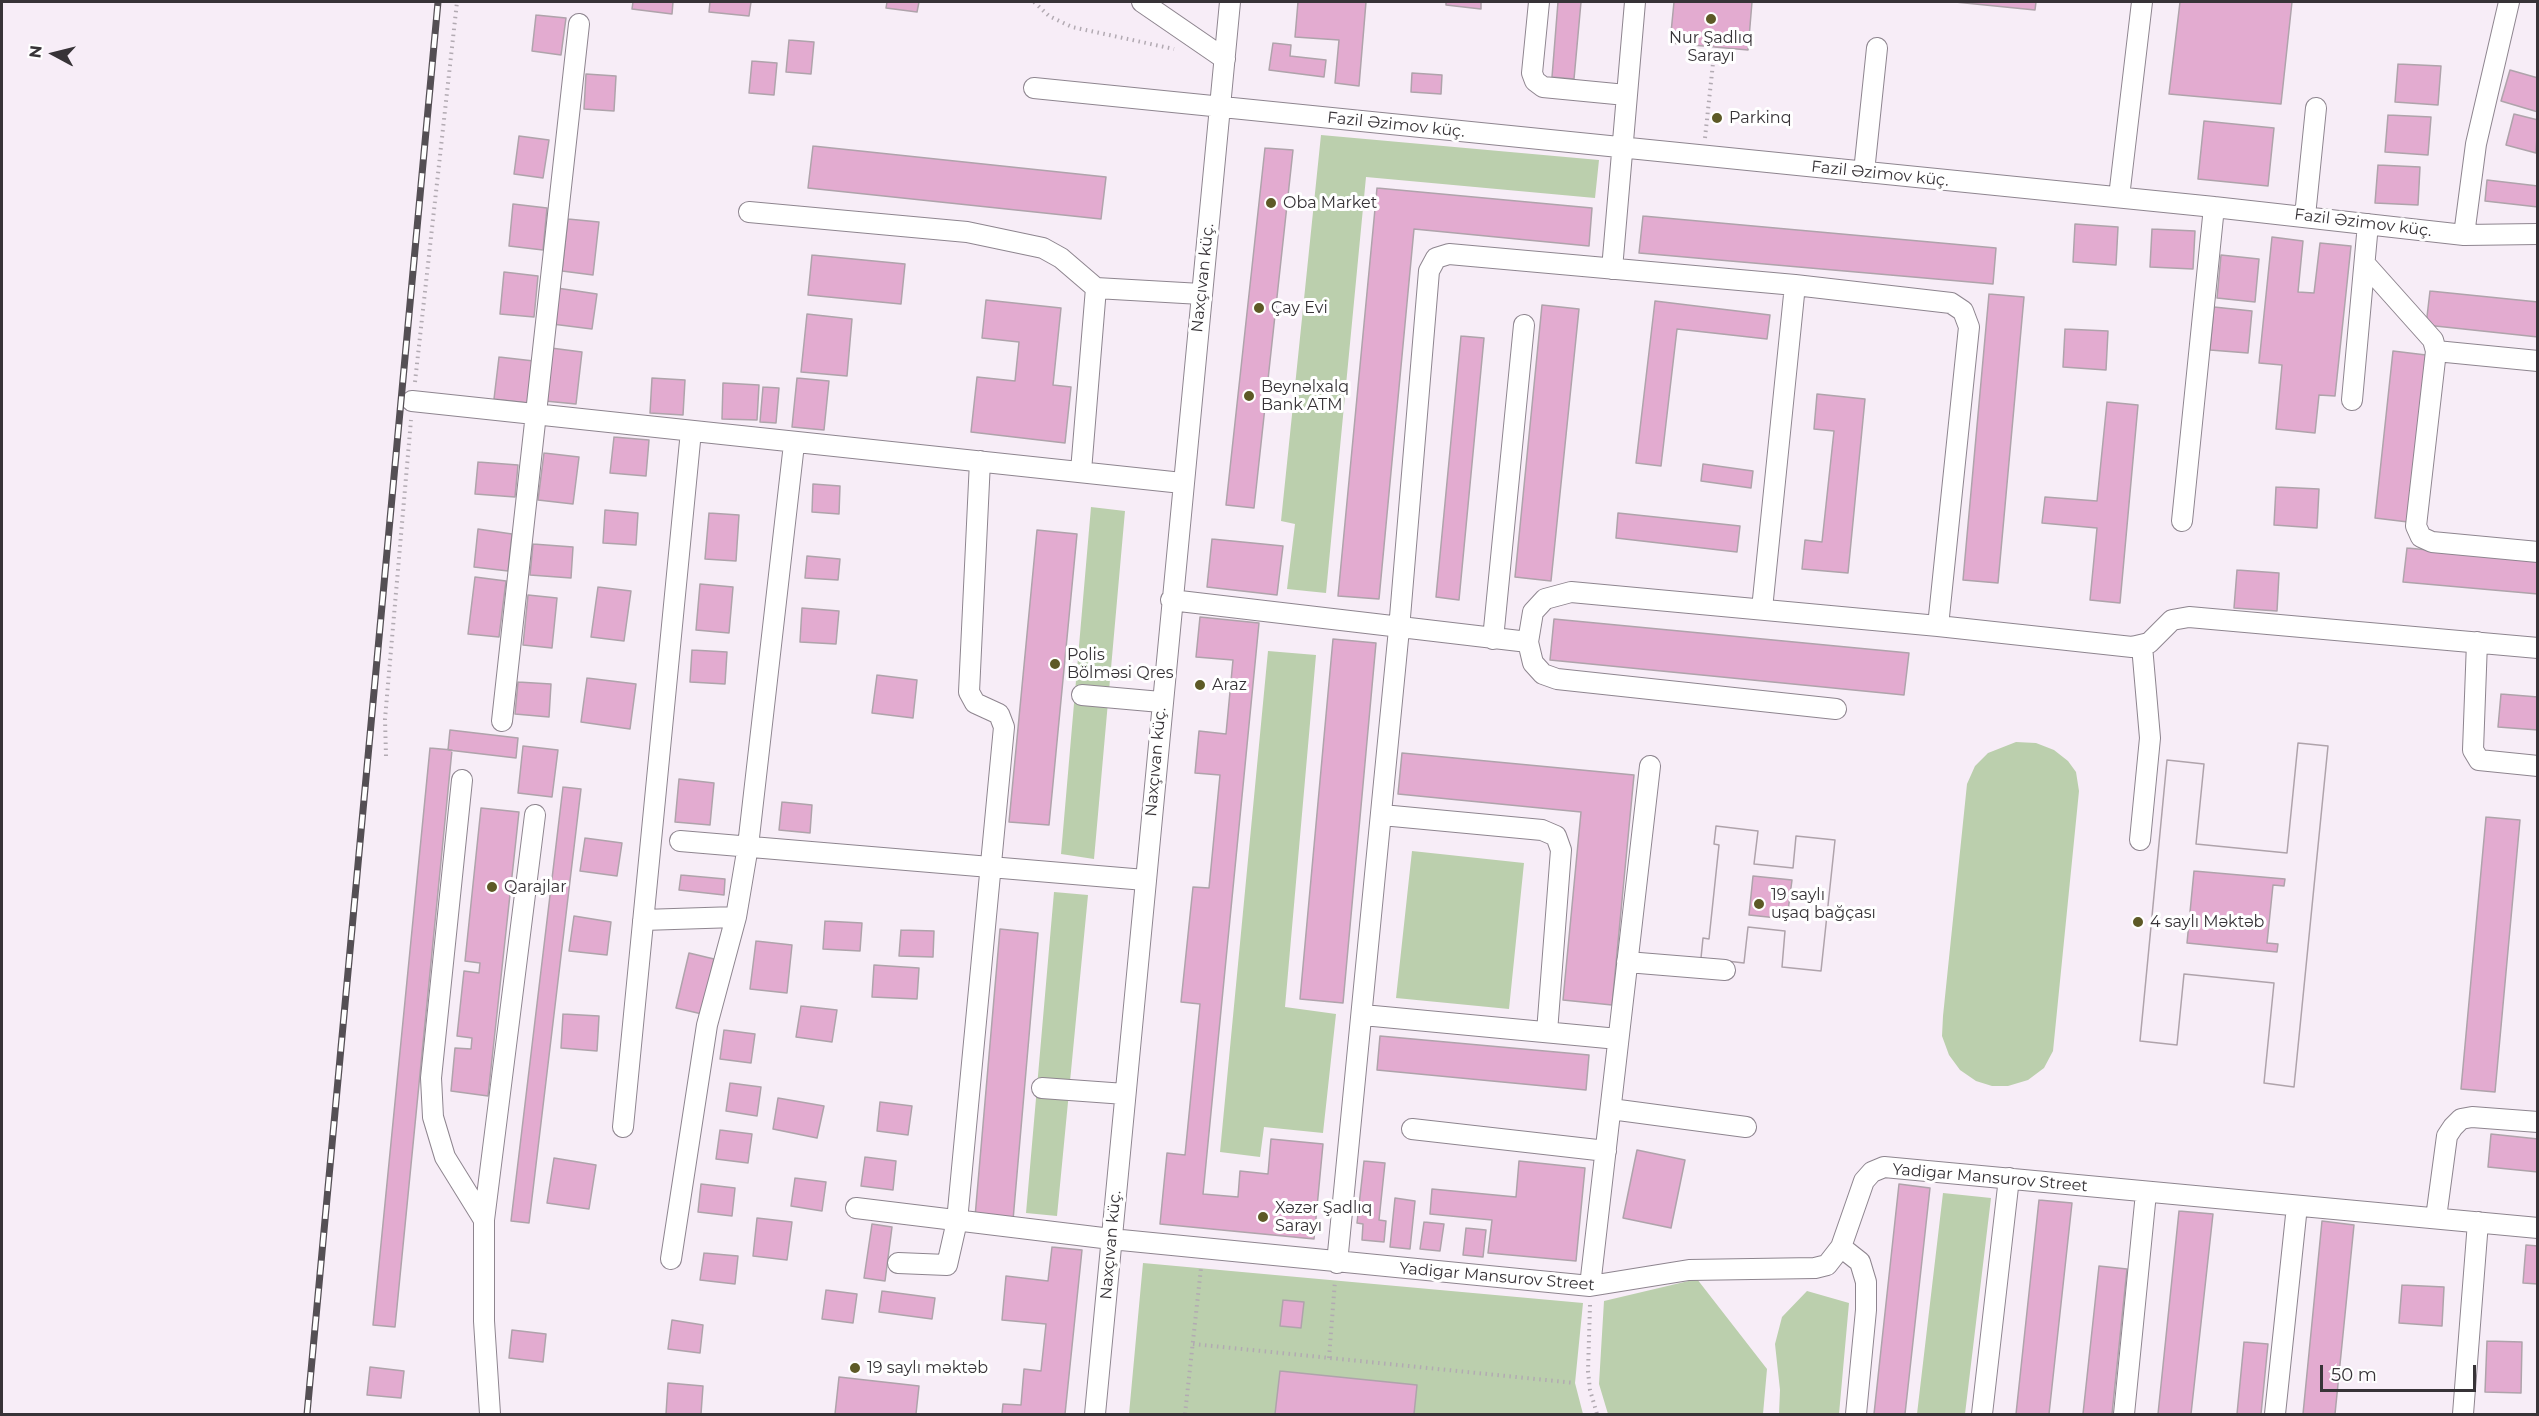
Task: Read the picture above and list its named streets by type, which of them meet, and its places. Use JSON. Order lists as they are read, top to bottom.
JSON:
{
  "streets": {
    "street": ["Fazil Əzimov küç.", "Naxçıvan küç.", "Yadigar Mansurov Street"]
  },
  "crossings": [
    ["Fazil Əzimov küç.", "Naxçıvan küç."],
    ["Naxçıvan küç.", "Yadigar Mansurov Street"]
  ],
  "places": [
    "Nur Şadlıq Sarayı",
    "Parkinq",
    "Oba Market",
    "Çay Evi",
    "Beynəlxalq Bank ATM",
    "Polis Bölməsi Qres",
    "Araz",
    "Qarajlar",
    "19 saylı uşaq bağçası",
    "4 saylı Məktəb",
    "Xəzər Şadlıq Sarayı",
    "19 saylı məktəb"
  ],
  "scale_bar": "50 m",
  "north": "left"
}
